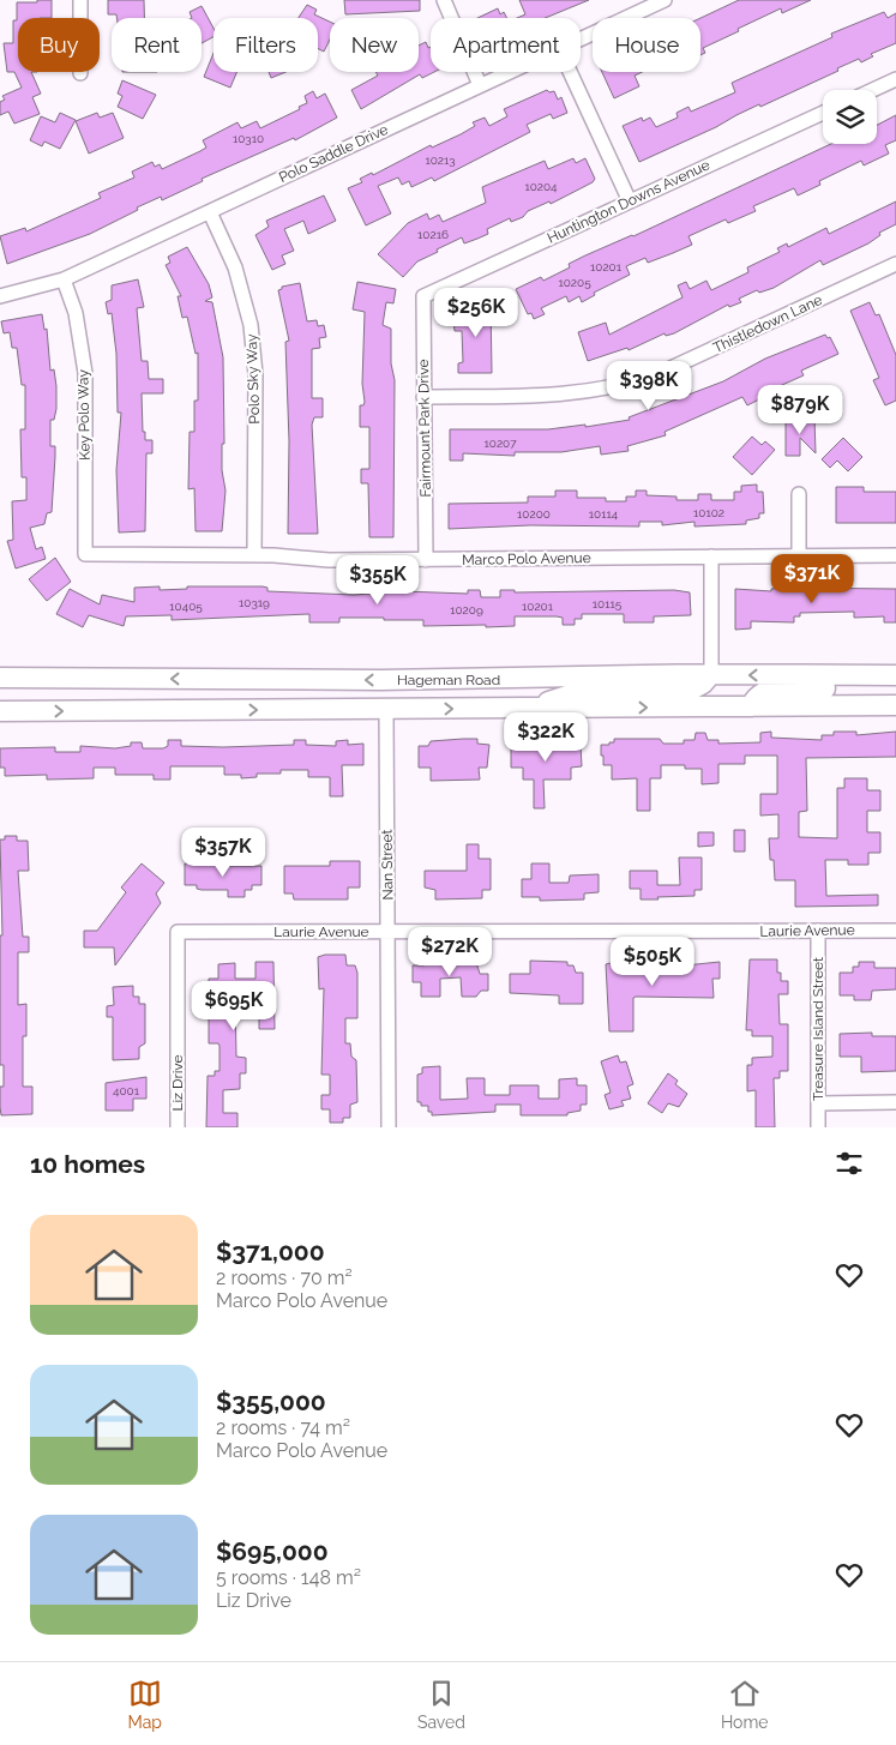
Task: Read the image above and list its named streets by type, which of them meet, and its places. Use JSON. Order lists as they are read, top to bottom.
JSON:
{
  "streets": {
    "main road": ["Hageman Road"],
    "street": [
      "Polo Saddle Drive",
      "Huntington Downs Avenue",
      "Thistledown Lane",
      "Polo Sky Way",
      "Key Polo Way",
      "Fairmount Park Drive",
      "Marco Polo Avenue",
      "Nan Street",
      "Laurie Avenue",
      "Treasure Island Street",
      "Liz Drive"
    ]
  },
  "crossings": [
    ["Polo Saddle Drive", "Polo Sky Way"],
    ["Polo Saddle Drive", "Key Polo Way"],
    ["Huntington Downs Avenue", "Fairmount Park Drive"],
    ["Thistledown Lane", "Fairmount Park Drive"],
    ["Polo Sky Way", "Marco Polo Avenue"],
    ["Key Polo Way", "Marco Polo Avenue"],
    ["Fairmount Park Drive", "Marco Polo Avenue"],
    ["Hageman Road", "Nan Street"],
    ["Nan Street", "Laurie Avenue"],
    ["Laurie Avenue", "Treasure Island Street"],
    ["Laurie Avenue", "Liz Drive"]
  ],
  "house_numbers": [
    "10310",
    "10213",
    "10204",
    "10216",
    "10201",
    "10205",
    "10207",
    "10102",
    "10200",
    "10114",
    "10319",
    "10115",
    "10405",
    "10201",
    "10209",
    "4001"
  ],
  "page": {
    "chip": [
      "Buy",
      "Rent",
      "Filters",
      "New",
      "Apartment",
      "House"
    ],
    "price": [
      "$256K",
      "$398K",
      "$879K",
      "$371K",
      "$355K",
      "$322K",
      "$357K",
      "$272K",
      "$505K",
      "$695K"
    ],
    "heading": "10 homes",
    "list": [
      {
        "name": "$371,000",
        "note": "2 rooms · 70 m² · Marco Polo Avenue"
      },
      {
        "name": "$355,000",
        "note": "2 rooms · 74 m² · Marco Polo Avenue"
      },
      {
        "name": "$695,000",
        "note": "5 rooms · 148 m² · Liz Drive"
      }
    ],
    "tabs": ["Map", "Saved", "Home"]
  }
}
